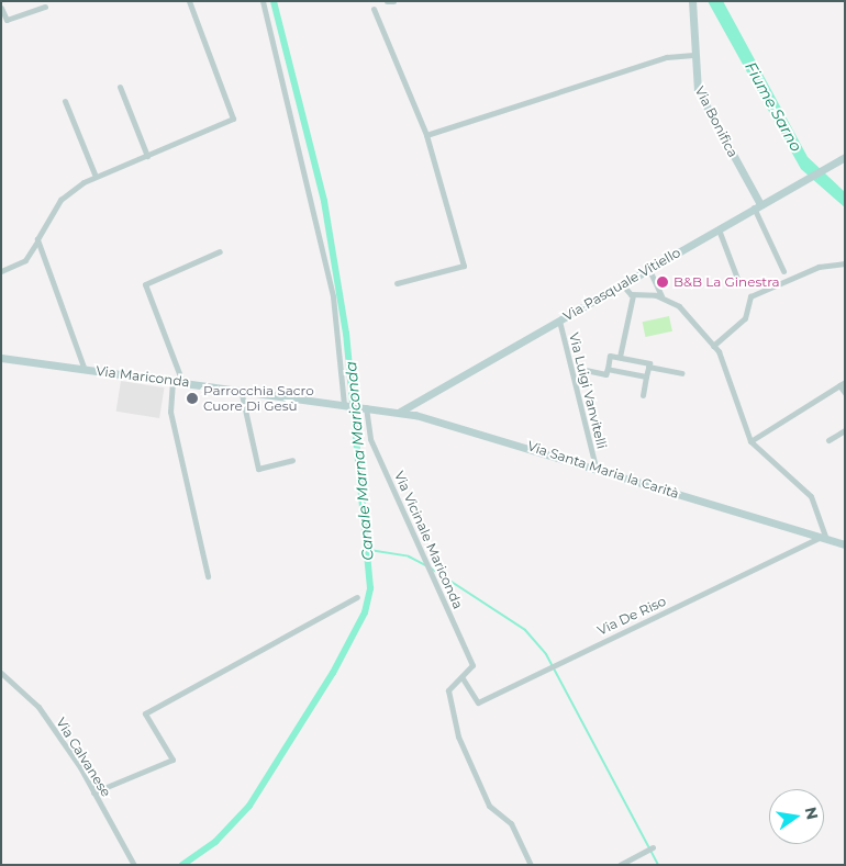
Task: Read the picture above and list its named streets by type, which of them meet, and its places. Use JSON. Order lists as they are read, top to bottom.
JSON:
{
  "streets": {
    "street": [
      "Via Bonifica",
      "Via Pasquale Vitiello",
      "Via Mariconda",
      "Via Luigi Vanvitelli",
      "Via Santa Maria la Carità",
      "Via Vicinale Mariconda",
      "Via De Riso",
      "Via Calvanese"
    ]
  },
  "crossings": [
    ["Via Bonifica", "Via Pasquale Vitiello"],
    ["Via Pasquale Vitiello", "Via Luigi Vanvitelli"],
    ["Via Pasquale Vitiello", "Via Santa Maria la Carità"],
    ["Via Mariconda", "Via Santa Maria la Carità"],
    ["Via Mariconda", "Via Vicinale Mariconda"],
    ["Via Luigi Vanvitelli", "Via Santa Maria la Carità"],
    ["Via Santa Maria la Carità", "Via Vicinale Mariconda"],
    ["Via Santa Maria la Carità", "Via De Riso"],
    ["Via Vicinale Mariconda", "Via De Riso"]
  ],
  "water": ["Fiume Sarno", "Canale Marna Mariconda"],
  "places": ["B&B La Ginestra", "Parrocchia Sacro Cuore Di Gesù"],
  "north": "right"
}
